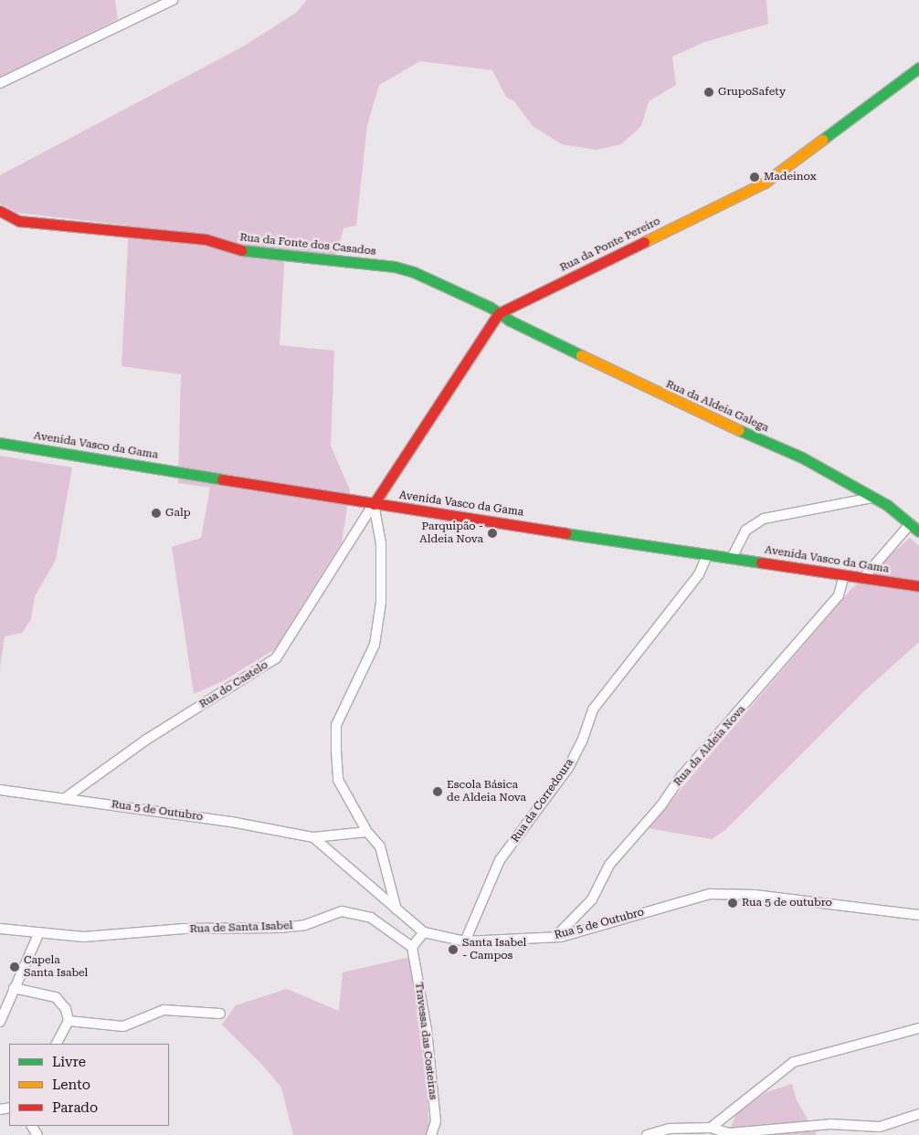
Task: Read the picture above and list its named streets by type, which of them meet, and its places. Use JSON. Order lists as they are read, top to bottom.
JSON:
{
  "streets": {
    "street": [
      "Rua da Fonte dos Casados",
      "Rua da Ponte Pereiro",
      "Rua da Aldeia Galega",
      "Avenida Vasco da Gama",
      "Rua do Castelo",
      "Rua da Aldeia Nova",
      "Rua da Corredoura",
      "Rua 5 de Outubro",
      "Rua de Santa Isabel",
      "Travessa das Costeiras"
    ]
  },
  "crossings": [
    ["Rua da Fonte dos Casados", "Rua da Ponte Pereiro"],
    ["Rua da Fonte dos Casados", "Rua da Aldeia Galega"],
    ["Rua da Ponte Pereiro", "Rua da Aldeia Galega"],
    ["Avenida Vasco da Gama", "Rua do Castelo"],
    ["Avenida Vasco da Gama", "Rua da Aldeia Nova"],
    ["Avenida Vasco da Gama", "Rua da Corredoura"],
    ["Rua do Castelo", "Rua 5 de Outubro"],
    ["Rua da Aldeia Nova", "Rua 5 de Outubro"],
    ["Rua da Corredoura", "Rua 5 de Outubro"],
    ["Rua de Santa Isabel", "Travessa das Costeiras"]
  ],
  "places": [
    "GrupoSafety",
    "Madeinox",
    "Galp",
    "Parquipão - Aldeia Nova",
    "Escola Básica de Aldeia Nova",
    "Rua 5 de outubro",
    "Santa Isabel - Campos",
    "Capela Santa Isabel"
  ],
  "legend": ["Livre", "Lento", "Parado"]
}
